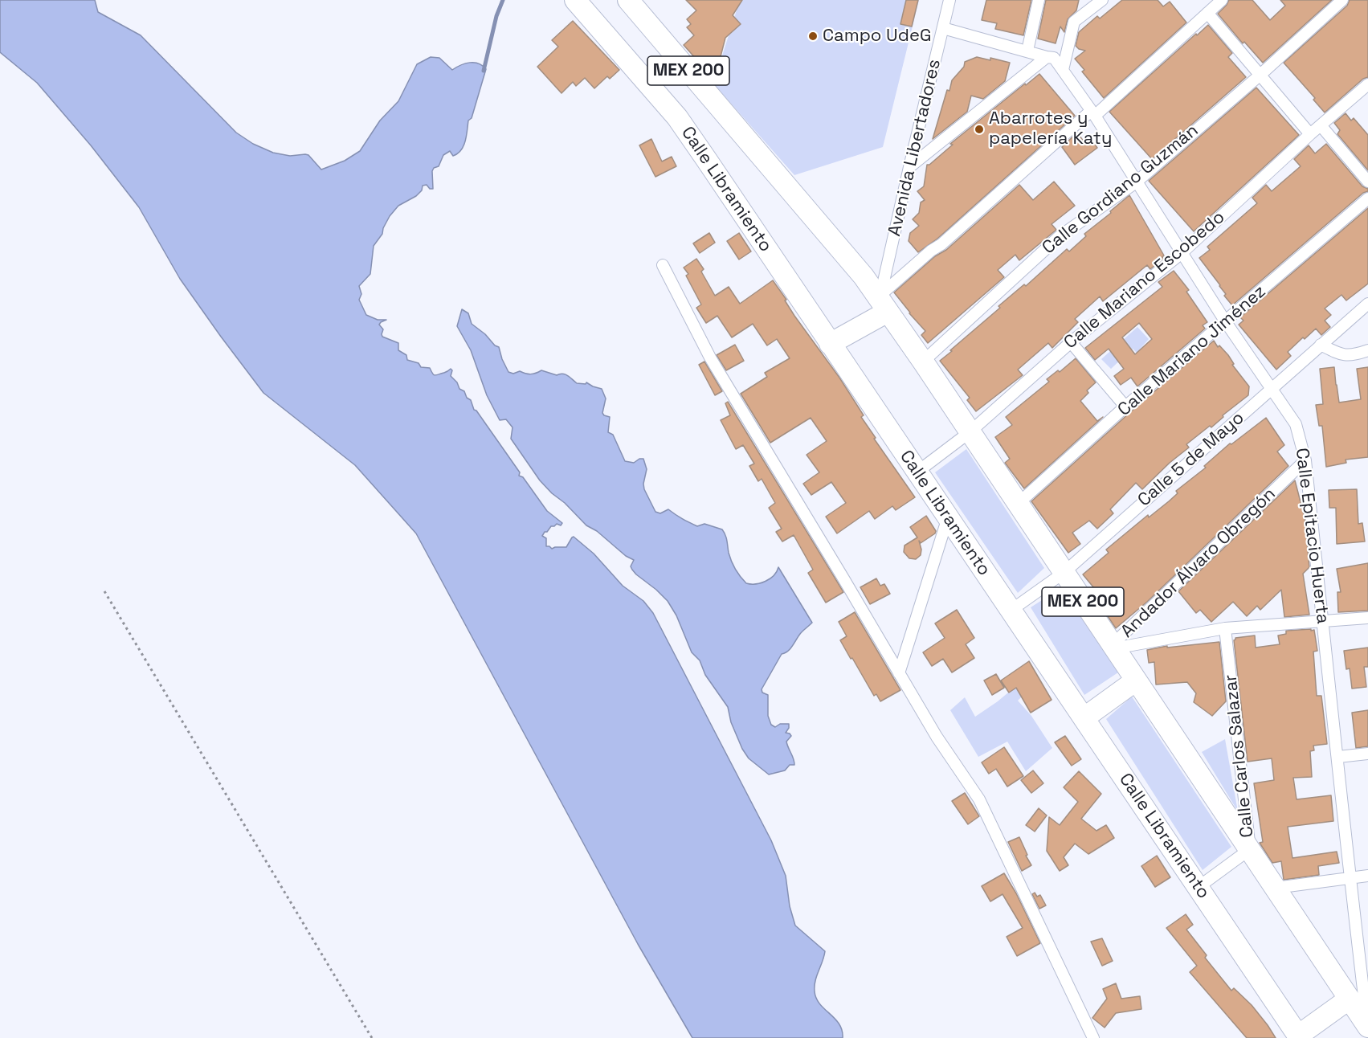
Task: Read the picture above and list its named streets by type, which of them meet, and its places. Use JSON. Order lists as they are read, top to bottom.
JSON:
{
  "streets": {
    "highway": ["MEX 200", "Calle Libramiento"],
    "street": [
      "Avenida Libertadores",
      "Calle Gordiano Guzmán",
      "Calle Mariano Escobedo",
      "Calle Mariano Jiménez",
      "Calle 5 de Mayo",
      "Calle Epitacio Huerta",
      "Andador Álvaro Obregón",
      "Calle Carlos Salazar"
    ]
  },
  "crossings": [
    ["MEX 200", "Avenida Libertadores"],
    ["MEX 200", "Calle Gordiano Guzmán"],
    ["MEX 200", "Calle Mariano Escobedo"],
    ["MEX 200", "Calle Mariano Jiménez"],
    ["MEX 200", "Calle 5 de Mayo"],
    ["MEX 200", "Calle Epitacio Huerta"],
    ["MEX 200", "Andador Álvaro Obregón"],
    ["MEX 200", "Calle Carlos Salazar"],
    ["Avenida Libertadores", "Calle Epitacio Huerta"],
    ["Calle Libramiento", "Calle Mariano Escobedo"],
    ["Calle Libramiento", "Calle 5 de Mayo"],
    ["Calle Libramiento", "Calle Carlos Salazar"],
    ["Calle Gordiano Guzmán", "Calle Epitacio Huerta"],
    ["Calle Mariano Escobedo", "Calle Epitacio Huerta"],
    ["Calle Mariano Jiménez", "Calle Epitacio Huerta"],
    ["Calle 5 de Mayo", "Calle Epitacio Huerta"],
    ["Calle Epitacio Huerta", "Andador Álvaro Obregón"]
  ],
  "places": ["Campo UdeG", "Abarrotes y papelería Katy"]
}
